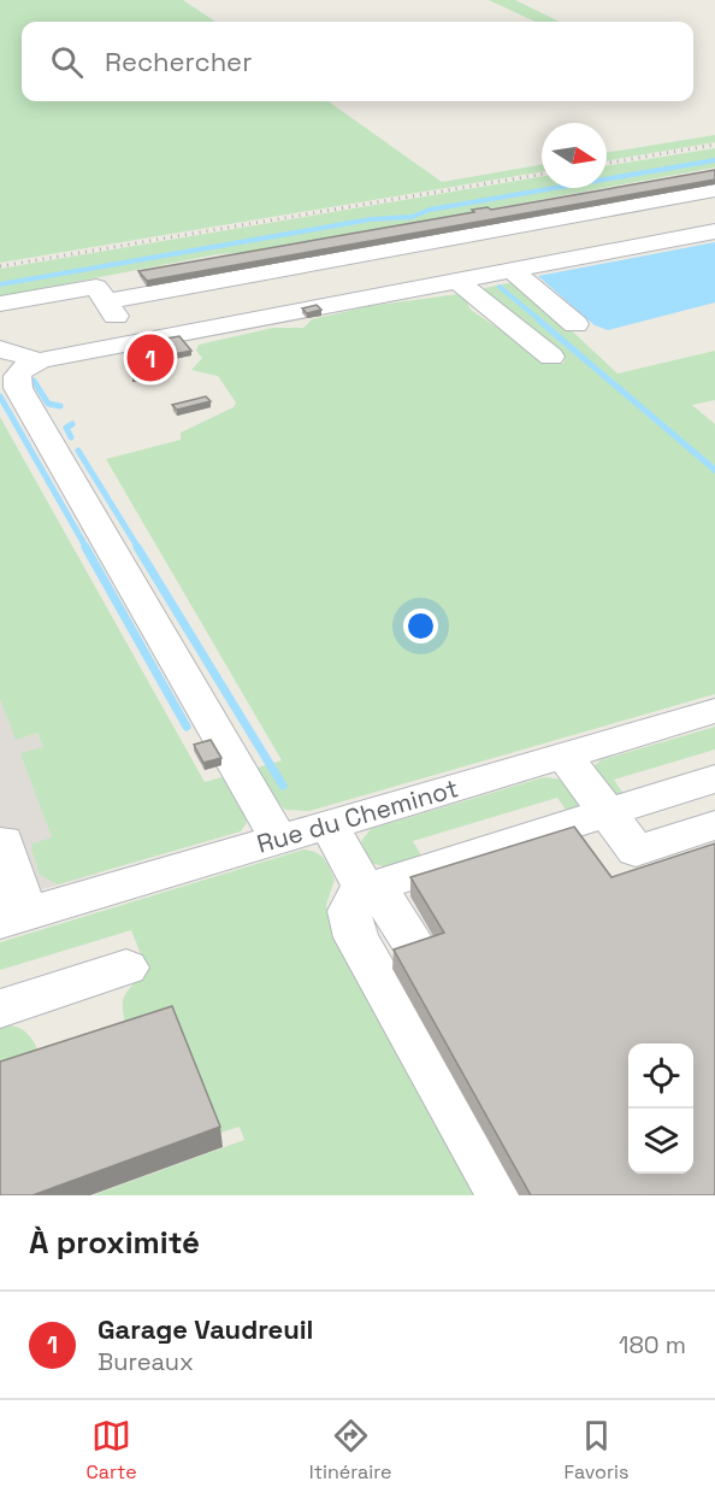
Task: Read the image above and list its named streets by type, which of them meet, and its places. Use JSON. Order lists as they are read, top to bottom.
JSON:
{
  "streets": {
    "street": ["Rue du Cheminot"]
  },
  "north": "right",
  "page": {
    "search": "Rechercher",
    "pins": "1",
    "heading": "À proximité",
    "list": [
      {
        "mark": "1",
        "name": "Garage Vaudreuil",
        "note": "Bureaux",
        "value": "180 m"
      }
    ],
    "nav": ["Carte", "Itinéraire", "Favoris"]
  }
}
